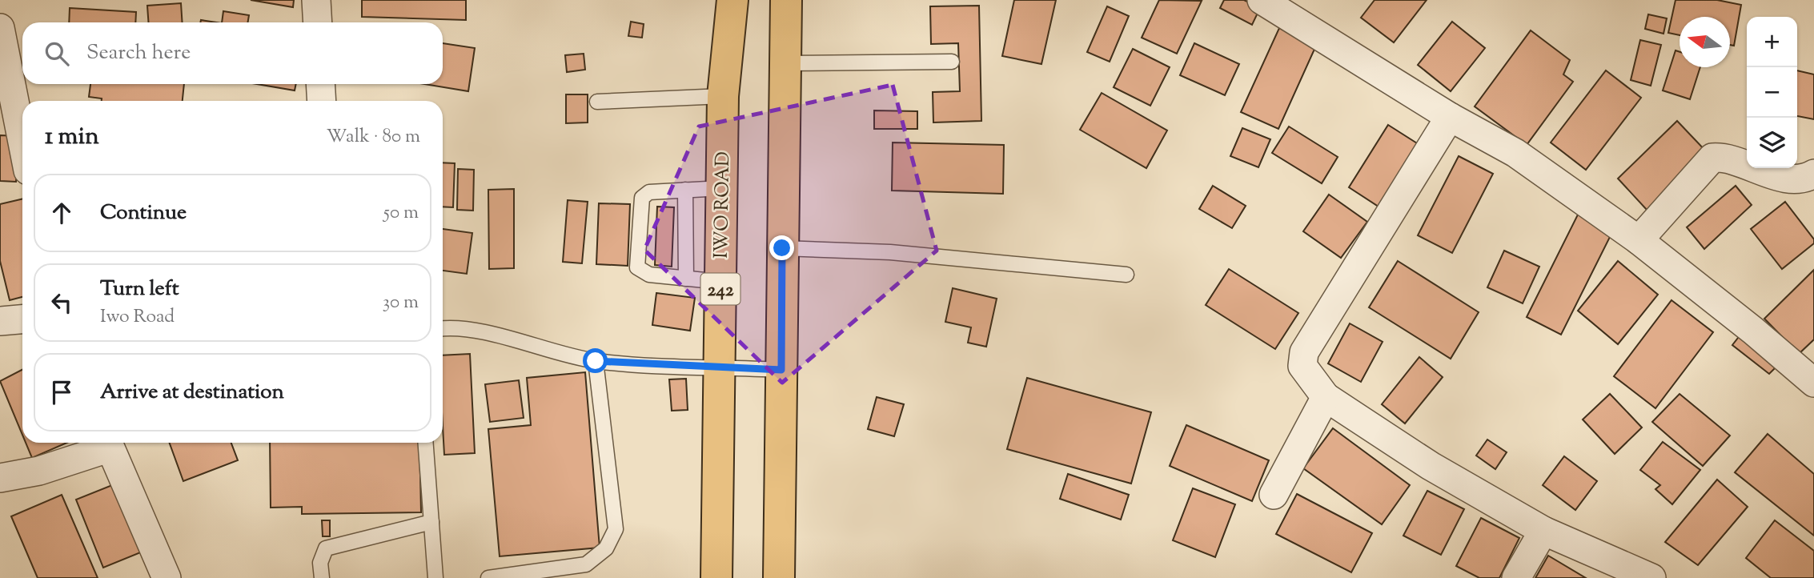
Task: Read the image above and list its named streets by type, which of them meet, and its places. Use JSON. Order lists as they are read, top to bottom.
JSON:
{
  "streets": {
    "main road": ["IWO ROAD", "242"]
  },
  "north": "left",
  "page": {
    "map_buttons": ["+", "−"],
    "search": "Search here",
    "heading": ["1 min", "Walk · 80 m"],
    "list": [
      ["Continue", "50 m"],
      ["Turn left", "Iwo Road", "30 m"],
      "Arrive at destination"
    ]
  }
}
